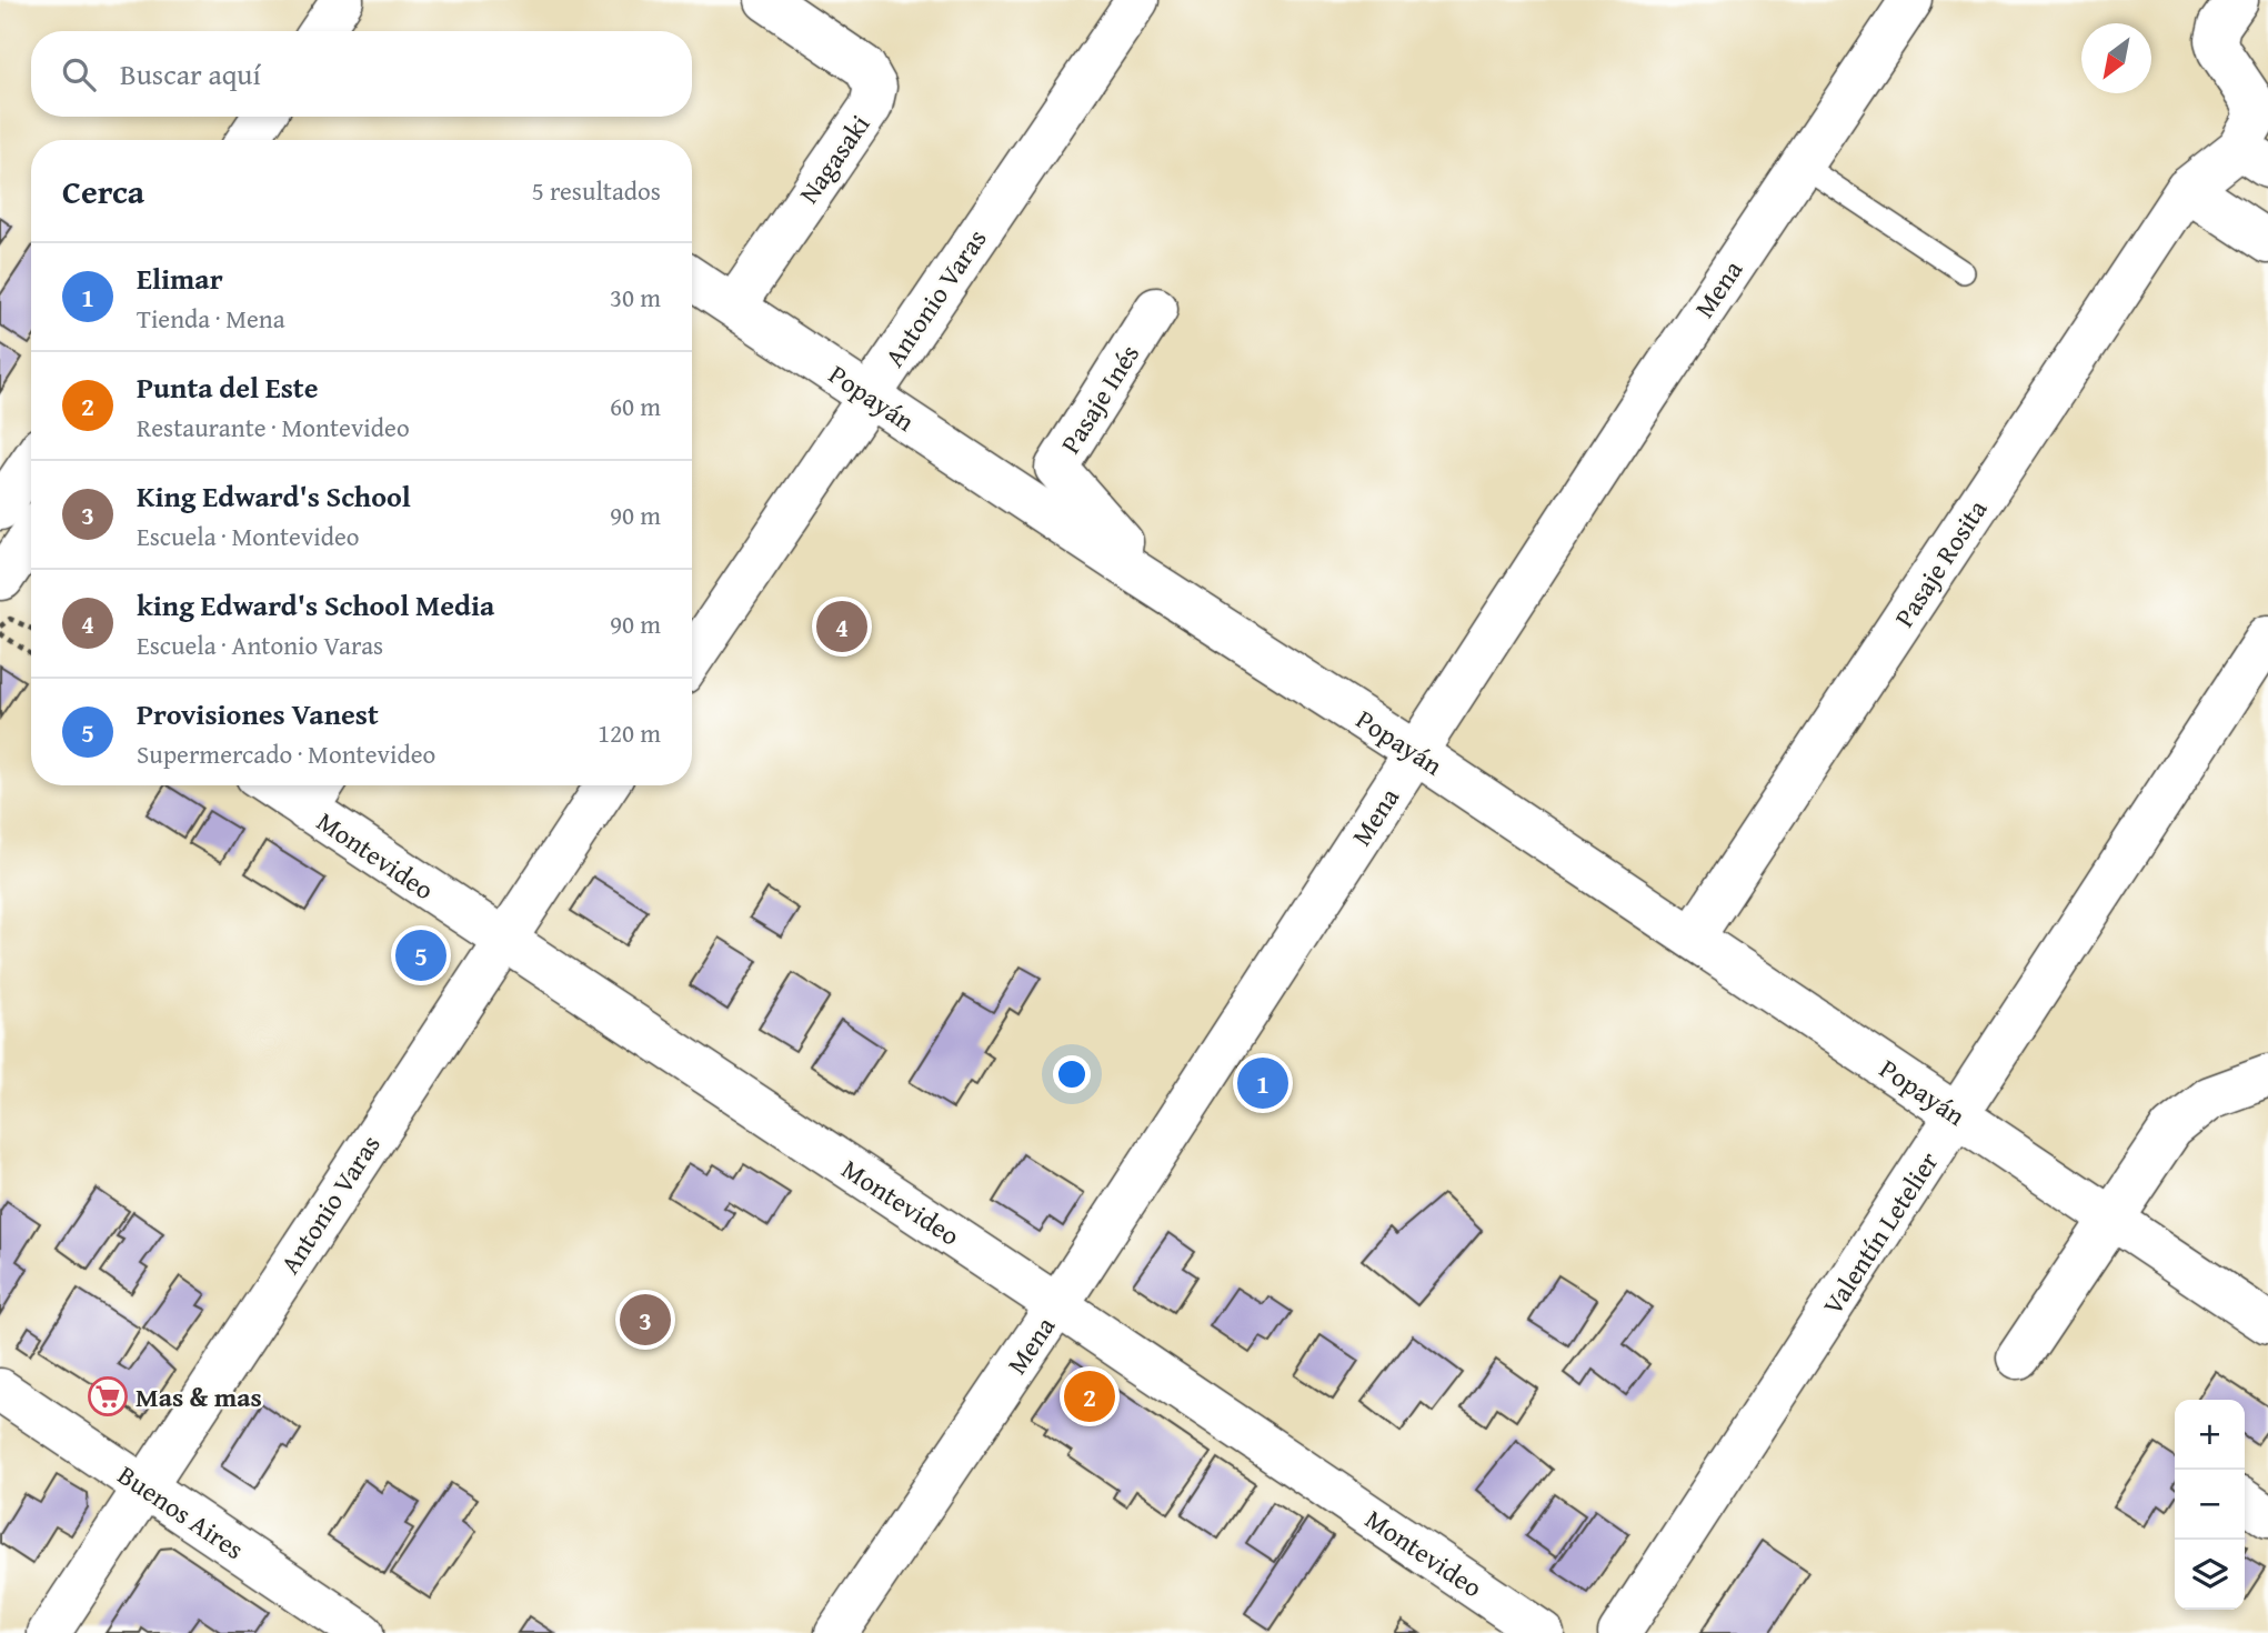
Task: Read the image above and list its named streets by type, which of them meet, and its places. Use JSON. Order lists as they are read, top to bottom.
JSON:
{
  "streets": {
    "street": [
      "Nagasaki",
      "Mena",
      "Antonio Varas",
      "Popayán",
      "Pasaje Inés",
      "Pasaje Rosita",
      "Montevideo",
      "Valentín Letelier",
      "Buenos Aires"
    ]
  },
  "crossings": [
    ["Nagasaki", "Popayán"],
    ["Mena", "Popayán"],
    ["Mena", "Montevideo"],
    ["Antonio Varas", "Popayán"],
    ["Antonio Varas", "Montevideo"],
    ["Antonio Varas", "Buenos Aires"],
    ["Popayán", "Pasaje Inés"],
    ["Popayán", "Pasaje Rosita"],
    ["Popayán", "Valentín Letelier"]
  ],
  "places": {
    "supermarket": ["Mas & mas"]
  },
  "north": "bottom left",
  "page": {
    "search": "Buscar aquí",
    "heading": ["Cerca", "5 resultados"],
    "list": [
      {
        "mark": "1",
        "name": "Elimar",
        "note": "Tienda · Mena",
        "value": "30 m"
      },
      {
        "mark": "2",
        "name": "Punta del Este",
        "note": "Restaurante · Montevideo",
        "value": "60 m"
      },
      {
        "mark": "3",
        "name": "King Edward's School",
        "note": "Escuela · Montevideo",
        "value": "90 m"
      },
      {
        "mark": "4",
        "name": "king Edward's School Media",
        "note": "Escuela · Antonio Varas",
        "value": "90 m"
      },
      {
        "mark": "5",
        "name": "Provisiones Vanest",
        "note": "Supermercado · Montevideo",
        "value": "120 m"
      }
    ],
    "pins": [
      "4",
      "5",
      "1",
      "3",
      "2"
    ],
    "map_buttons": ["+", "−"]
  }
}
